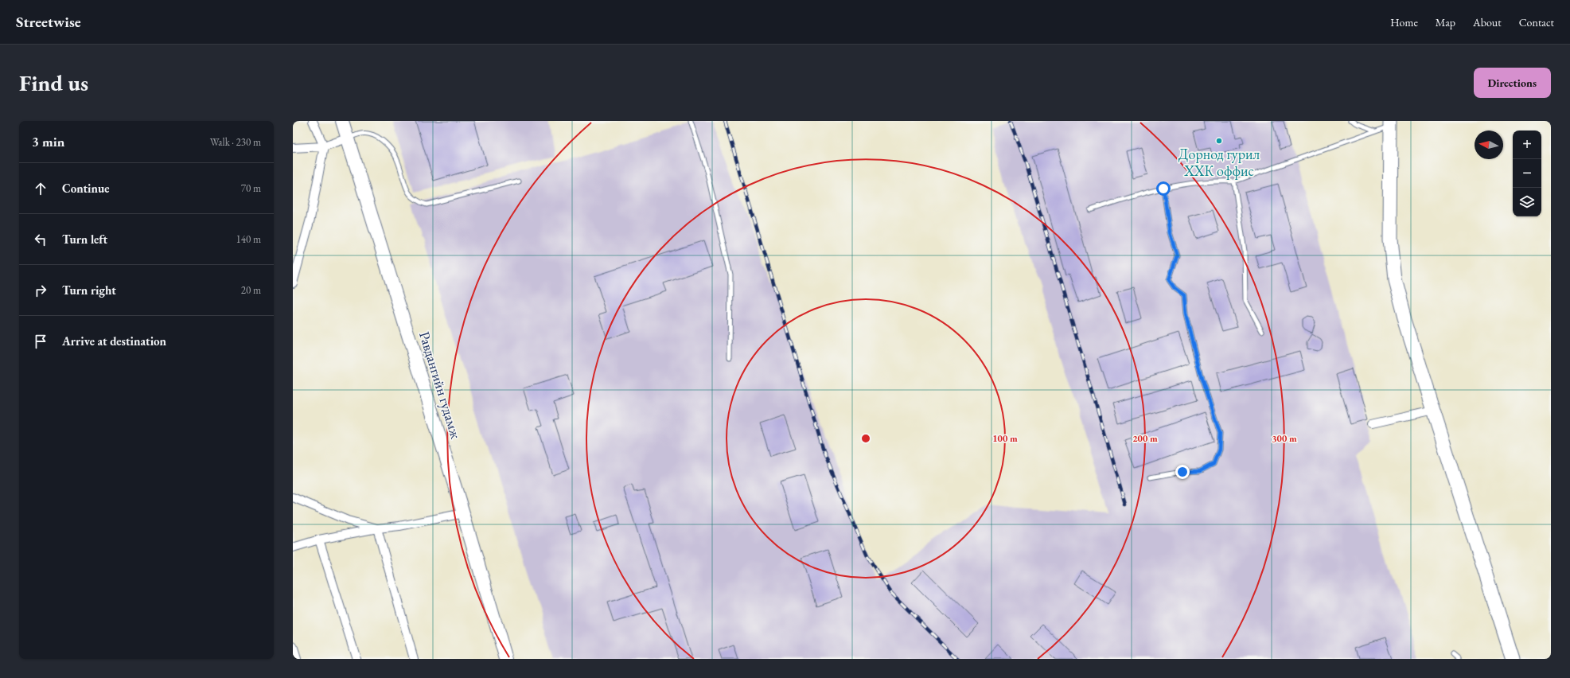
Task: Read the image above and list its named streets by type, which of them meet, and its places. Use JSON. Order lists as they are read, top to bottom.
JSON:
{
  "streets": {
    "main road": ["Равдангийн гудамж"]
  },
  "places": ["Дорнод гурил ХХК оффис"],
  "north": "left",
  "page": {
    "header": "Streetwise",
    "nav": [
      "Home",
      "Map",
      "About",
      "Contact"
    ],
    "buttons": "Directions",
    "title": "Find us",
    "heading": ["3 min", "Walk · 230 m"],
    "map_buttons": ["+", "−"],
    "list": [
      ["Continue", "70 m"],
      ["Turn left", "140 m"],
      ["Turn right", "20 m"],
      "Arrive at destination"
    ]
  },
  "rings": ["100 m", "200 m", "300 m"]
}
